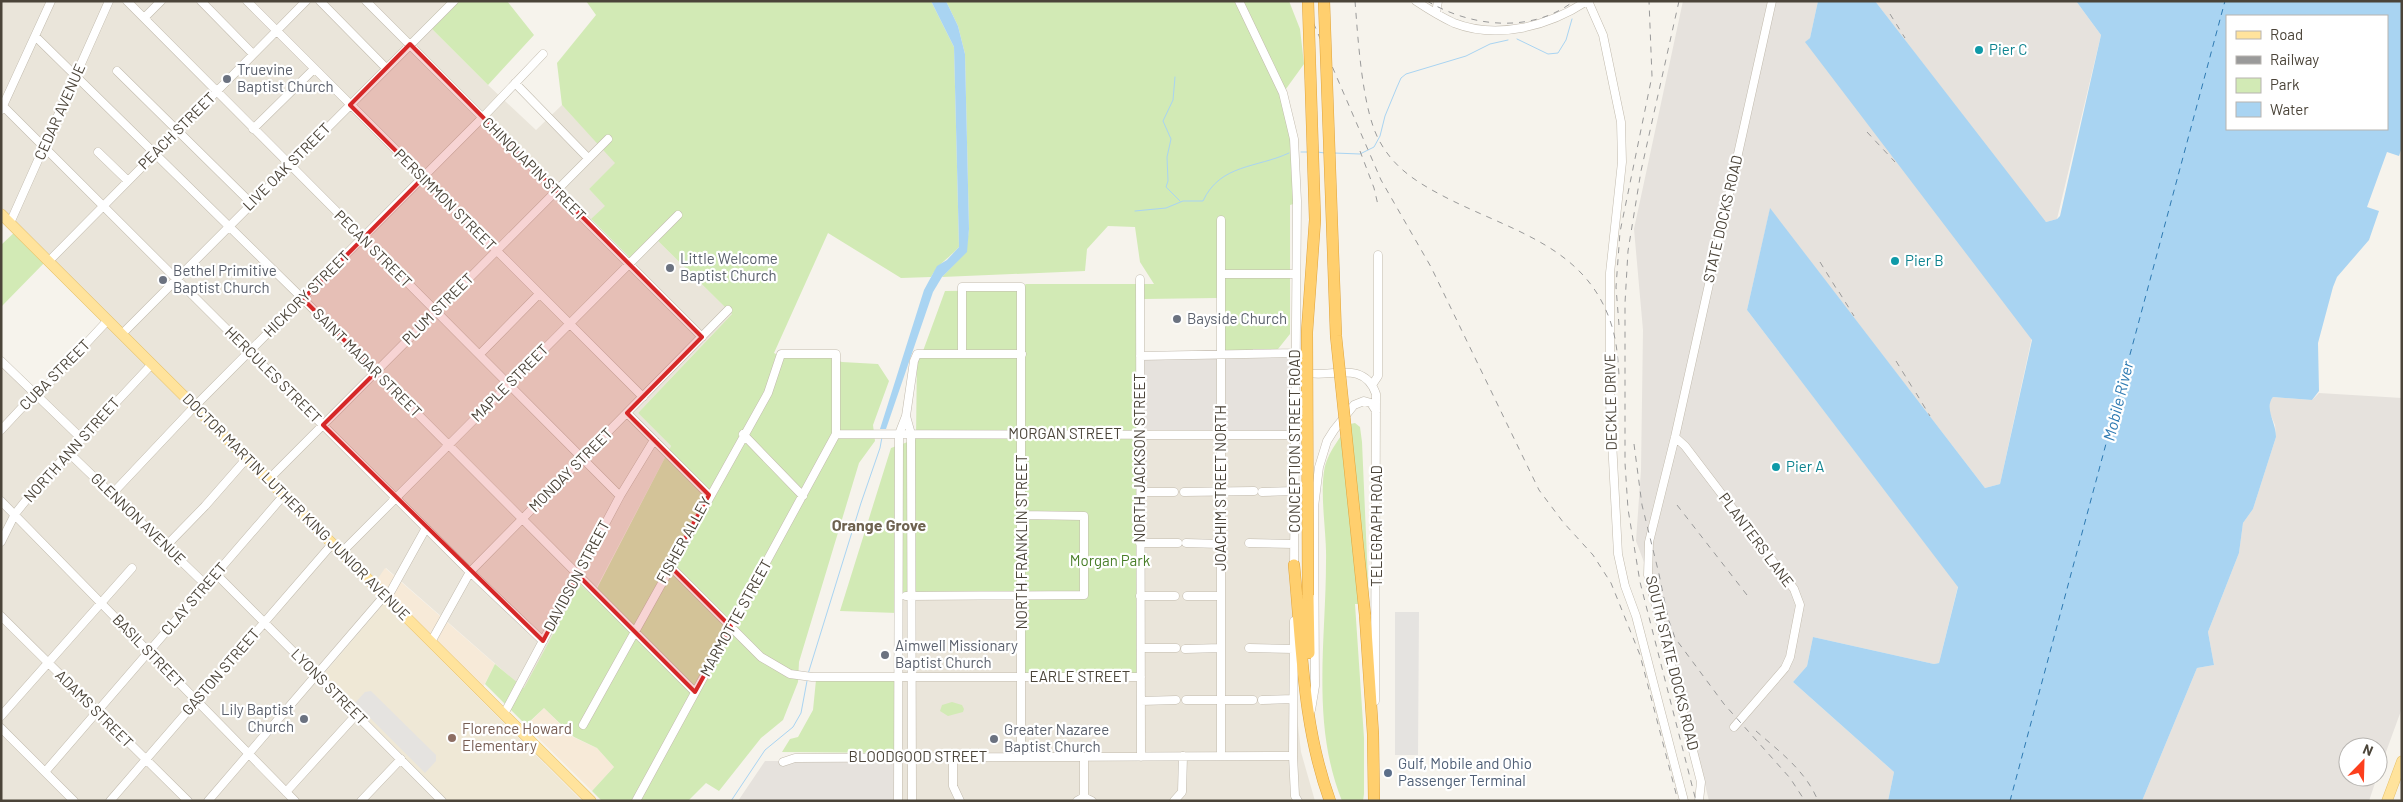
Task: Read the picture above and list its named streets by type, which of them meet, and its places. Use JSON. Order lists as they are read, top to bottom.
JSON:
{
  "streets": {
    "highway": ["TELEGRAPH ROAD"],
    "main road": ["DOCTOR MARTIN LUTHER KING JUNIOR AVENUE"],
    "street": [
      "CEDAR AVENUE",
      "PEACH STREET",
      "LIVE OAK STREET",
      "CHINQUAPIN STREET",
      "PERSIMMON STREET",
      "STATE DOCKS ROAD",
      "PECAN STREET",
      "HICKORY STREET",
      "PLUM STREET",
      "SAINT MADAR STREET",
      "CUBA STREET",
      "HERCULES STREET",
      "MAPLE STREET",
      "DECKLE DRIVE",
      "MORGAN STREET",
      "CONCEPTION STREET ROAD",
      "NORTH ANN STREET",
      "NORTH JACKSON STREET",
      "MONDAY STREET",
      "JOACHIM STREET NORTH",
      "GLENNON AVENUE",
      "FISHER ALLEY",
      "PLANTERS LANE",
      "NORTH FRANKLIN STREET",
      "DAVIDSON STREET",
      "CLAY STREET",
      "MARMOTTE STREET",
      "BASIL STREET",
      "SOUTH STATE DOCKS ROAD",
      "GASTON STREET",
      "EARLE STREET",
      "LYONS STREET",
      "ADAMS STREET",
      "BLOODGOOD STREET"
    ]
  },
  "crossings": [
    ["CEDAR AVENUE", "SAINT MADAR STREET"],
    ["CEDAR AVENUE", "HERCULES STREET"],
    ["CEDAR AVENUE", "DOCTOR MARTIN LUTHER KING JUNIOR AVENUE"],
    ["PEACH STREET", "PERSIMMON STREET"],
    ["PEACH STREET", "PECAN STREET"],
    ["PEACH STREET", "SAINT MADAR STREET"],
    ["PEACH STREET", "HERCULES STREET"],
    ["PEACH STREET", "DOCTOR MARTIN LUTHER KING JUNIOR AVENUE"],
    ["LIVE OAK STREET", "CHINQUAPIN STREET"],
    ["LIVE OAK STREET", "PERSIMMON STREET"],
    ["LIVE OAK STREET", "PECAN STREET"],
    ["LIVE OAK STREET", "SAINT MADAR STREET"],
    ["LIVE OAK STREET", "HERCULES STREET"],
    ["LIVE OAK STREET", "DOCTOR MARTIN LUTHER KING JUNIOR AVENUE"],
    ["CHINQUAPIN STREET", "HICKORY STREET"],
    ["CHINQUAPIN STREET", "PLUM STREET"],
    ["CHINQUAPIN STREET", "MAPLE STREET"],
    ["CHINQUAPIN STREET", "MONDAY STREET"],
    ["PERSIMMON STREET", "HICKORY STREET"],
    ["PERSIMMON STREET", "PLUM STREET"],
    ["PERSIMMON STREET", "MAPLE STREET"],
    ["PERSIMMON STREET", "MONDAY STREET"],
    ["STATE DOCKS ROAD", "PLANTERS LANE"],
    ["STATE DOCKS ROAD", "SOUTH STATE DOCKS ROAD"],
    ["PECAN STREET", "HICKORY STREET"],
    ["PECAN STREET", "PLUM STREET"],
    ["PECAN STREET", "MAPLE STREET"],
    ["PECAN STREET", "MONDAY STREET"],
    ["PECAN STREET", "DAVIDSON STREET"],
    ["HICKORY STREET", "SAINT MADAR STREET"],
    ["HICKORY STREET", "HERCULES STREET"],
    ["HICKORY STREET", "DOCTOR MARTIN LUTHER KING JUNIOR AVENUE"],
    ["HICKORY STREET", "GLENNON AVENUE"],
    ["PLUM STREET", "SAINT MADAR STREET"],
    ["PLUM STREET", "HERCULES STREET"],
    ["PLUM STREET", "DOCTOR MARTIN LUTHER KING JUNIOR AVENUE"],
    ["SAINT MADAR STREET", "MAPLE STREET"],
    ["SAINT MADAR STREET", "MONDAY STREET"],
    ["SAINT MADAR STREET", "FISHER ALLEY"],
    ["SAINT MADAR STREET", "DAVIDSON STREET"],
    ["SAINT MADAR STREET", "MARMOTTE STREET"],
    ["CUBA STREET", "DOCTOR MARTIN LUTHER KING JUNIOR AVENUE"],
    ["HERCULES STREET", "MAPLE STREET"],
    ["HERCULES STREET", "MONDAY STREET"],
    ["HERCULES STREET", "DAVIDSON STREET"],
    ["MAPLE STREET", "DOCTOR MARTIN LUTHER KING JUNIOR AVENUE"],
    ["MORGAN STREET", "CONCEPTION STREET ROAD"],
    ["MORGAN STREET", "NORTH JACKSON STREET"],
    ["MORGAN STREET", "JOACHIM STREET NORTH"],
    ["MORGAN STREET", "FISHER ALLEY"],
    ["MORGAN STREET", "NORTH FRANKLIN STREET"],
    ["MORGAN STREET", "MARMOTTE STREET"],
    ["CONCEPTION STREET ROAD", "BLOODGOOD STREET"],
    ["NORTH ANN STREET", "DOCTOR MARTIN LUTHER KING JUNIOR AVENUE"],
    ["NORTH ANN STREET", "GLENNON AVENUE"],
    ["NORTH ANN STREET", "BASIL STREET"],
    ["NORTH JACKSON STREET", "EARLE STREET"],
    ["NORTH JACKSON STREET", "BLOODGOOD STREET"],
    ["MONDAY STREET", "DOCTOR MARTIN LUTHER KING JUNIOR AVENUE"],
    ["JOACHIM STREET NORTH", "BLOODGOOD STREET"],
    ["DOCTOR MARTIN LUTHER KING JUNIOR AVENUE", "DAVIDSON STREET"],
    ["DOCTOR MARTIN LUTHER KING JUNIOR AVENUE", "CLAY STREET"],
    ["DOCTOR MARTIN LUTHER KING JUNIOR AVENUE", "GASTON STREET"],
    ["GLENNON AVENUE", "CLAY STREET"],
    ["FISHER ALLEY", "MARMOTTE STREET"],
    ["FISHER ALLEY", "EARLE STREET"],
    ["PLANTERS LANE", "SOUTH STATE DOCKS ROAD"],
    ["NORTH FRANKLIN STREET", "EARLE STREET"],
    ["NORTH FRANKLIN STREET", "BLOODGOOD STREET"],
    ["CLAY STREET", "BASIL STREET"],
    ["CLAY STREET", "LYONS STREET"],
    ["CLAY STREET", "ADAMS STREET"],
    ["MARMOTTE STREET", "EARLE STREET"],
    ["BASIL STREET", "GASTON STREET"],
    ["GASTON STREET", "LYONS STREET"],
    ["GASTON STREET", "ADAMS STREET"]
  ],
  "districts": ["Orange Grove"],
  "water": ["Mobile River"],
  "parks": ["Morgan Park"],
  "places": [
    "Pier C",
    "Truevine Baptist Church",
    "Pier B",
    "Little Welcome Baptist Church",
    "Bethel Primitive Baptist Church",
    "Bayside Church",
    "Pier A",
    "Aimwell Missionary Baptist Church",
    "Lily Baptist Church",
    "Florence Howard Elementary",
    "Greater Nazaree Baptist Church",
    "Gulf, Mobile and Ohio Passenger Terminal"
  ],
  "legend": [
    "Road",
    "Railway",
    "Park",
    "Water"
  ],
  "north": "top right"
}
